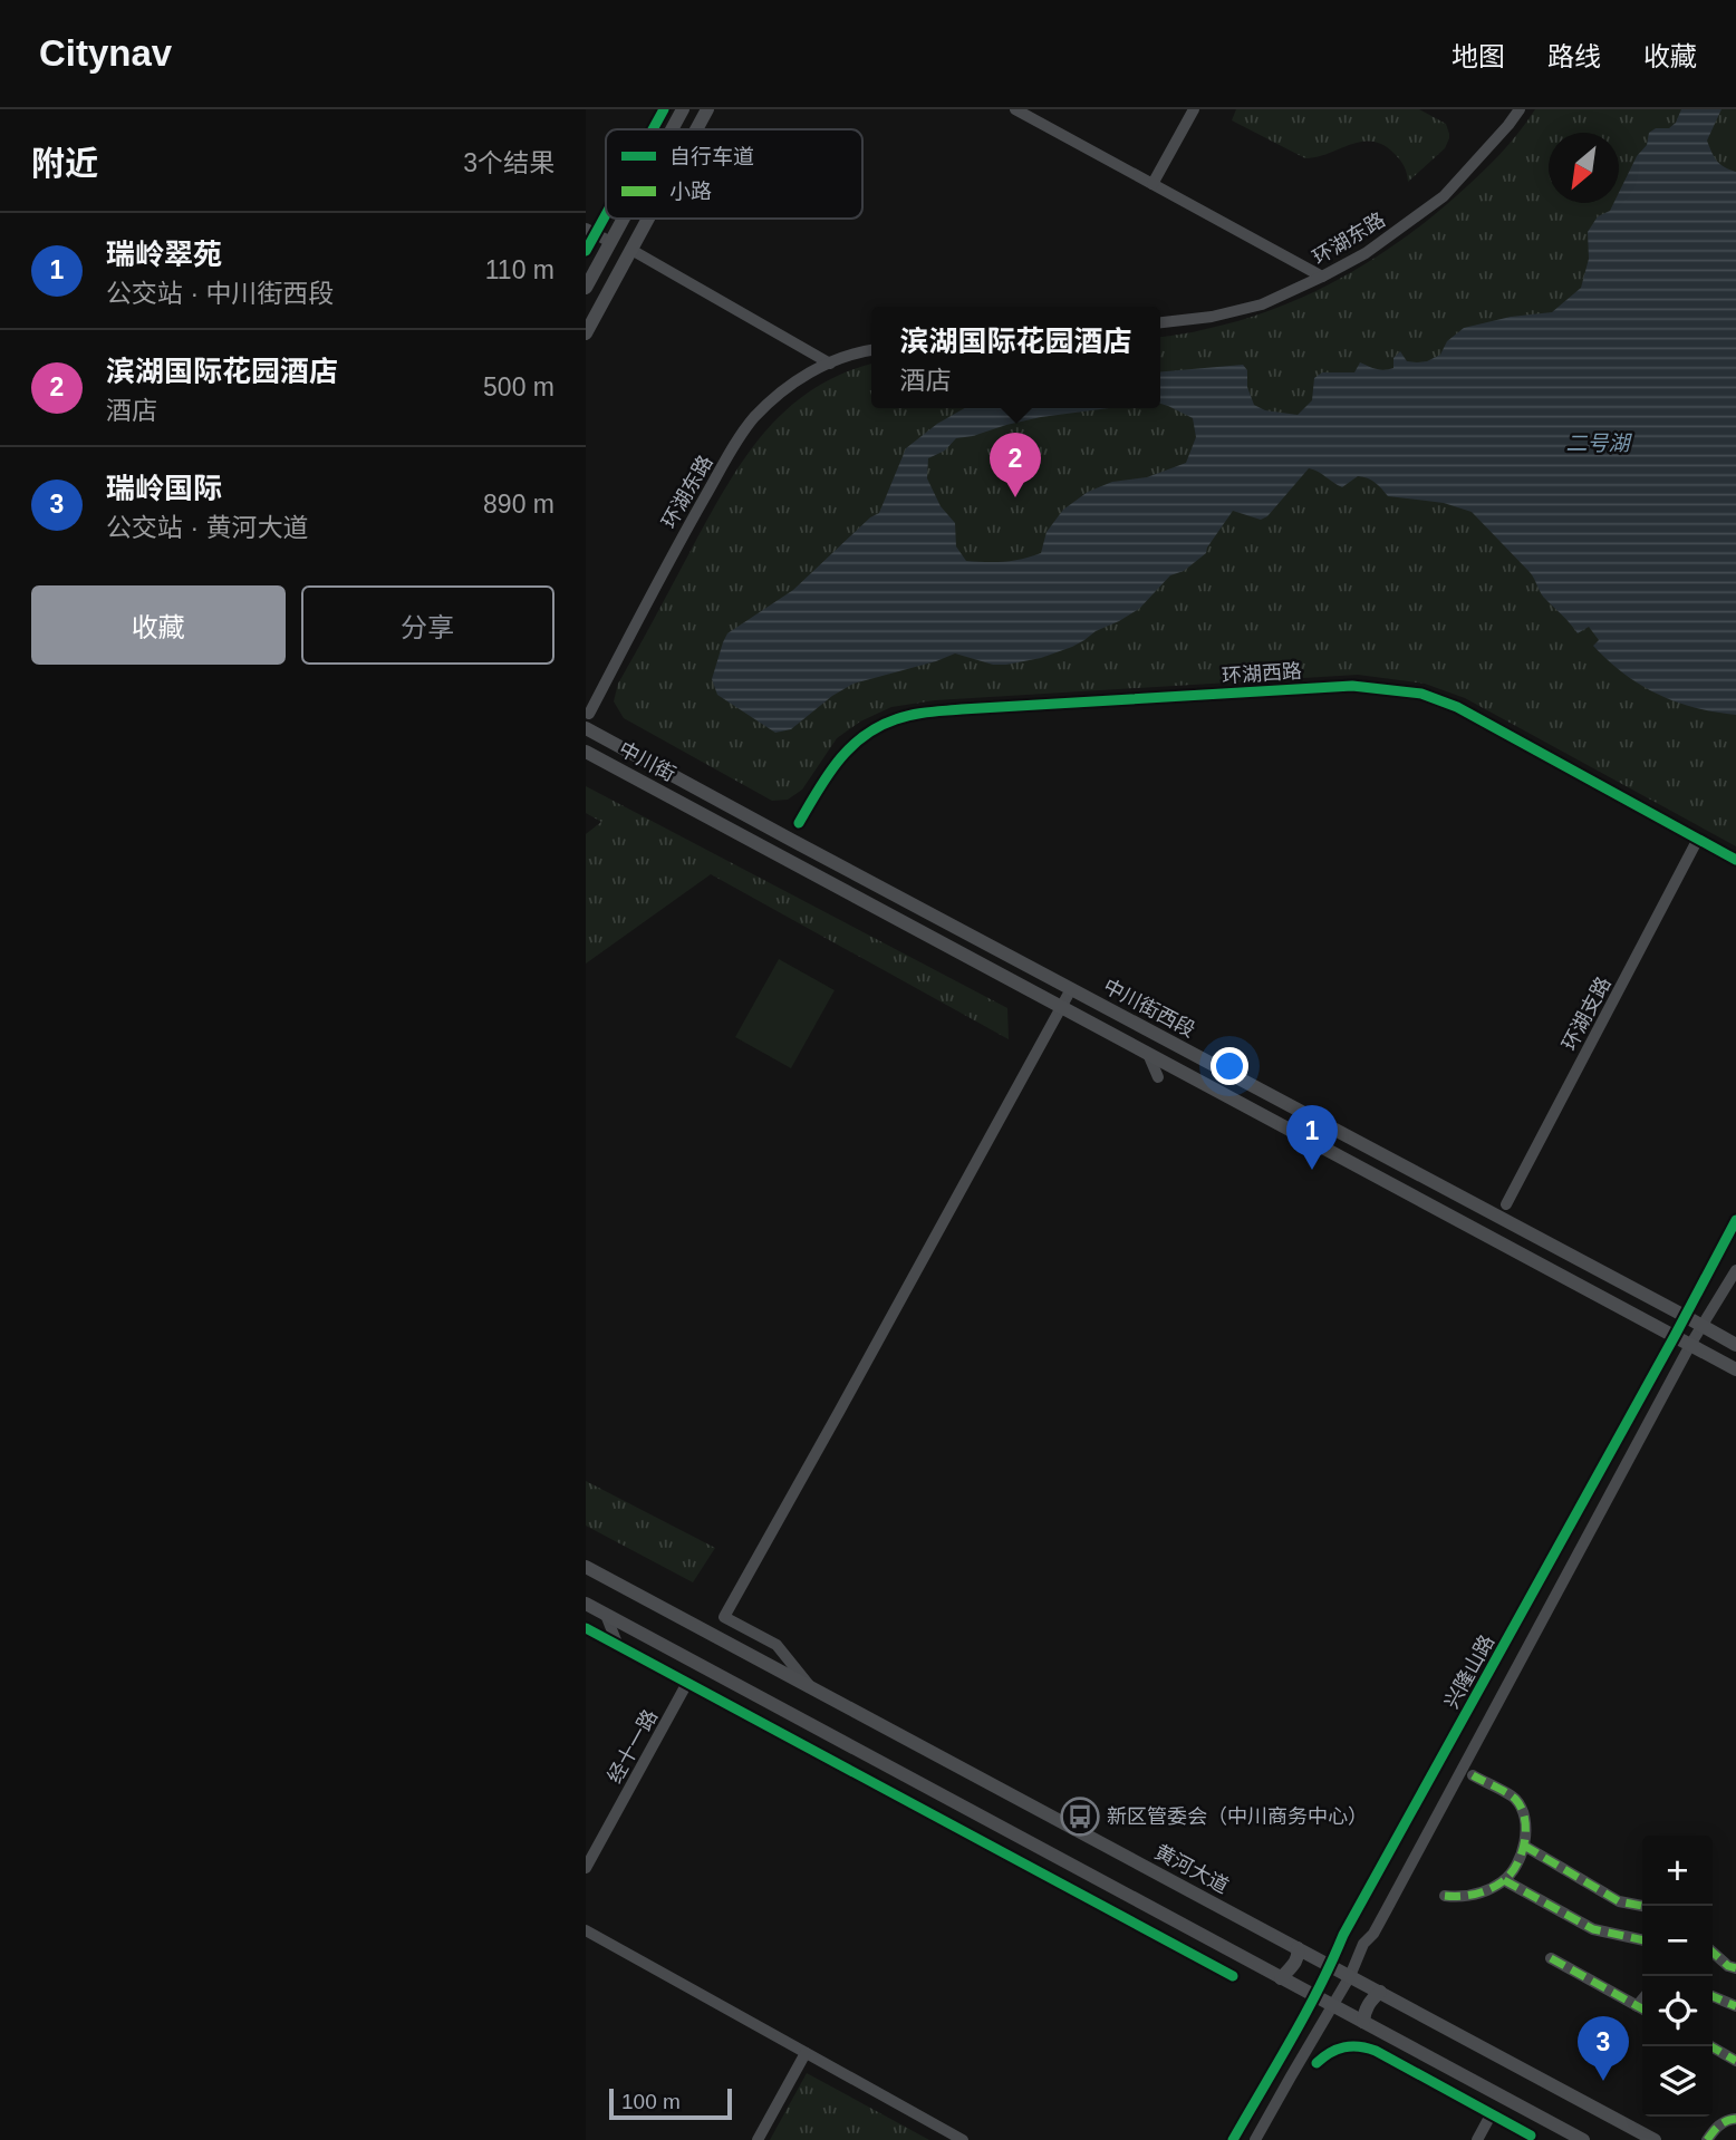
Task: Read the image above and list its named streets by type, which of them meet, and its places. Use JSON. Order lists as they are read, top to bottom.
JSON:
{
  "streets": {
    "main road": ["中川街", "中川街西段", "黄河大道"],
    "street": [
      "环湖东路",
      "环湖西路",
      "环湖支路",
      "兴隆山路",
      "经十一路"
    ]
  },
  "crossings": [
    ["环湖东路", "中川街西段"],
    ["环湖西路", "环湖支路"],
    ["中川街", "中川街西段"],
    ["中川街西段", "兴隆山路"],
    ["兴隆山路", "黄河大道"]
  ],
  "water": ["二号湖"],
  "places": {
    "bus stop": ["新区管委会（中川商务中心）"]
  },
  "legend": ["自行车道", "小路"],
  "scale_bar": "100 m",
  "north": "bottom left",
  "page": {
    "header": "Citynav",
    "nav": ["地图", "路线", "收藏"],
    "heading": ["附近", "3个结果"],
    "list": [
      {
        "mark": "1",
        "name": "瑞岭翠苑",
        "note": "公交站 · 中川街西段",
        "value": "110 m"
      },
      {
        "mark": "2",
        "name": "滨湖国际花园酒店",
        "note": "酒店",
        "value": "500 m"
      },
      {
        "mark": "3",
        "name": "瑞岭国际",
        "note": "公交站 · 黄河大道",
        "value": "890 m"
      }
    ],
    "popup": ["滨湖国际花园酒店", "酒店"],
    "pins": ["2", "1", "3"],
    "buttons": ["收藏", "分享"],
    "map_buttons": ["+", "−"],
    "scale": "100 m"
  }
}
